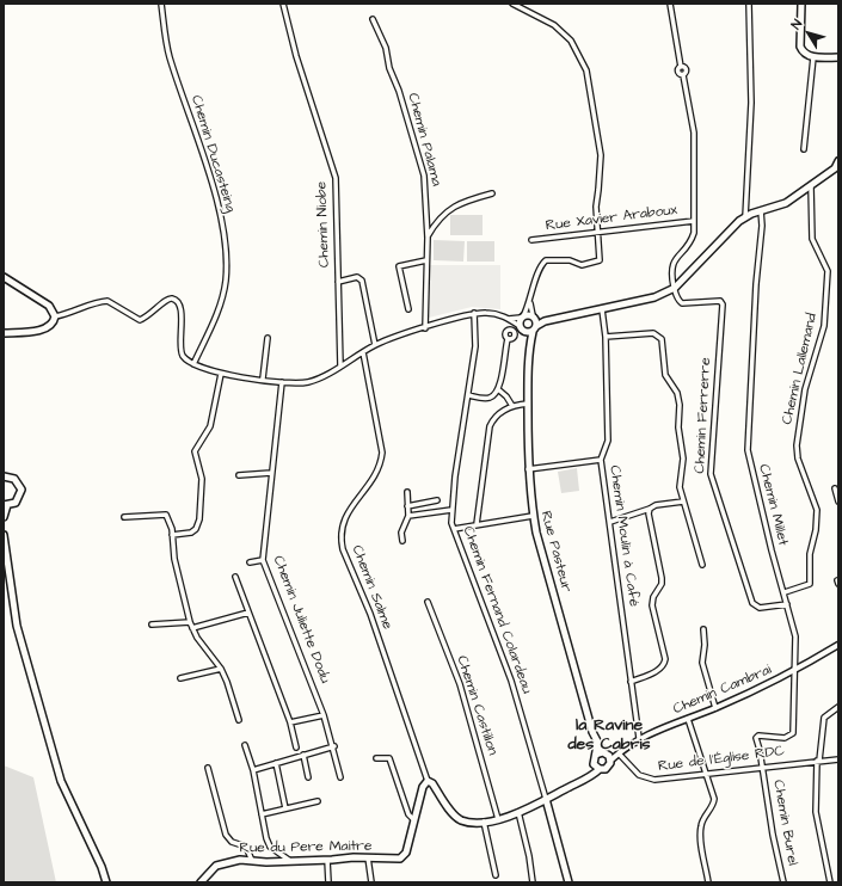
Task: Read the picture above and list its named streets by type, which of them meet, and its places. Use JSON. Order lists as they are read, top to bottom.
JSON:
{
  "streets": {
    "main road": ["Rue Pasteur", "Rue du Pere Maitre"],
    "street": [
      "Chemin Palama",
      "Chemin Ducasteing",
      "Rue Xavier Araboux",
      "Chemin Niobe",
      "Chemin Lallemand",
      "Chemin Ferrerre",
      "Chemin Millet",
      "Chemin Moulin à Café",
      "Chemin Salme",
      "Chemin Fernand Colardeau",
      "Chemin Juliette Dodu",
      "Chemin Cambrai",
      "Chemin Castillon",
      "Rue de l'Église RDC",
      "Chemin Burel"
    ]
  },
  "crossings": [
    ["Chemin Lallemand", "Chemin Millet"],
    ["Chemin Ferrerre", "Chemin Millet"],
    ["Chemin Millet", "Chemin Cambrai"],
    ["Chemin Millet", "Rue de l'Église RDC"],
    ["Chemin Millet", "Chemin Burel"],
    ["Chemin Moulin à Café", "Chemin Cambrai"],
    ["Rue Pasteur", "Chemin Cambrai"],
    ["Chemin Salme", "Rue du Pere Maitre"],
    ["Chemin Cambrai", "Rue de l'Église RDC"],
    ["Rue de l'Église RDC", "Chemin Burel"]
  ],
  "districts": ["la Ravine des Cabris"],
  "north": "top left"
}
